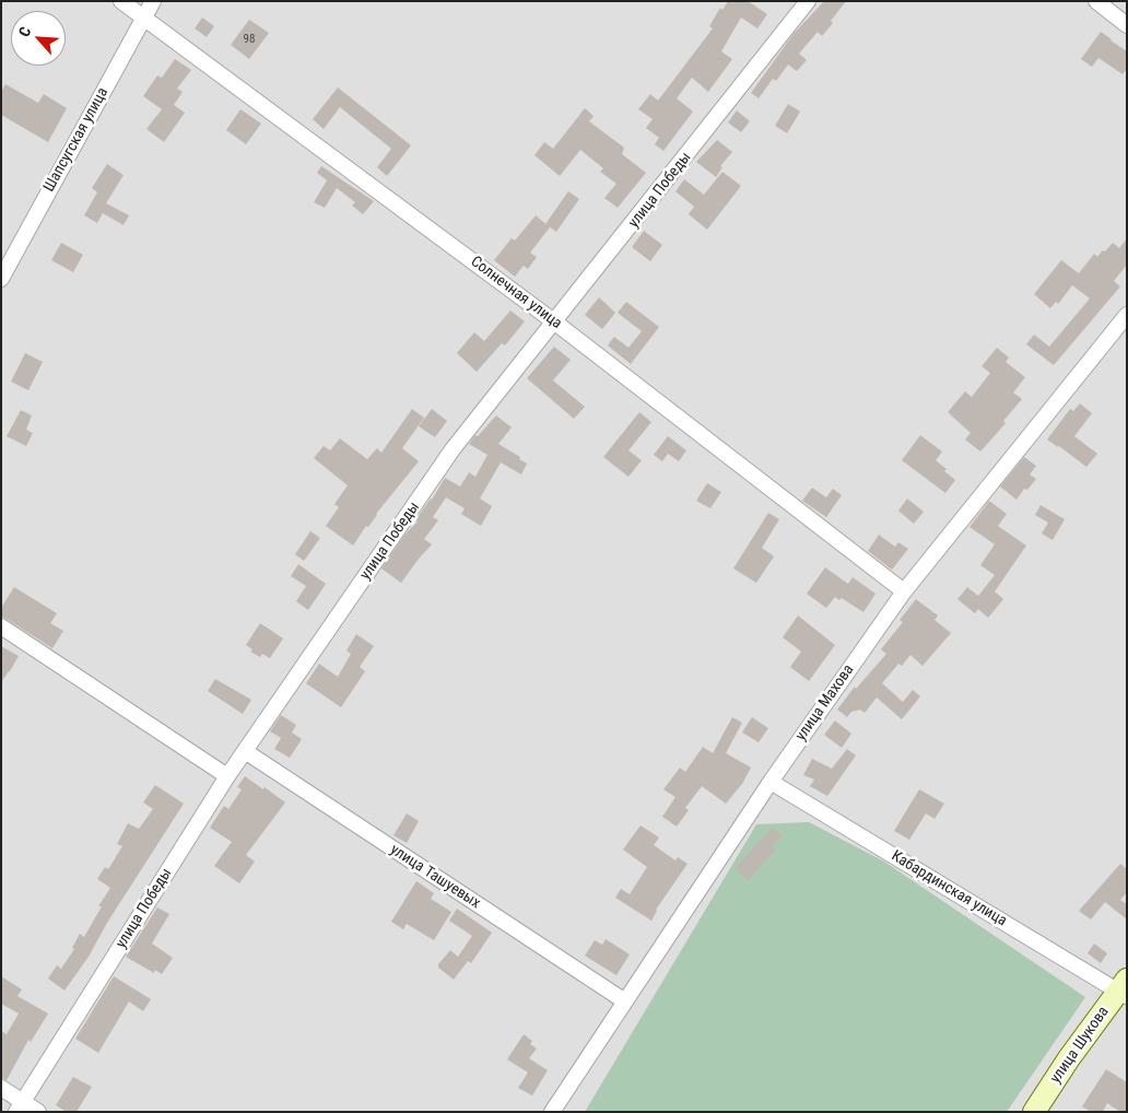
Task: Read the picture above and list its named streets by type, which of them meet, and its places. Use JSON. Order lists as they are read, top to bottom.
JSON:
{
  "streets": {
    "main road": ["улица Шукова"],
    "street": [
      "Шапсугская улица",
      "улица Победы",
      "Солнечная улица",
      "улица Махова",
      "улица Ташуевых",
      "Кабардинская улица"
    ]
  },
  "crossings": [
    ["Шапсугская улица", "Солнечная улица"],
    ["улица Победы", "Солнечная улица"],
    ["улица Победы", "улица Ташуевых"],
    ["Солнечная улица", "улица Махова"],
    ["улица Махова", "улица Ташуевых"],
    ["улица Махова", "Кабардинская улица"],
    ["Кабардинская улица", "улица Шукова"]
  ],
  "house_numbers": ["98"],
  "north": "top left"
}
